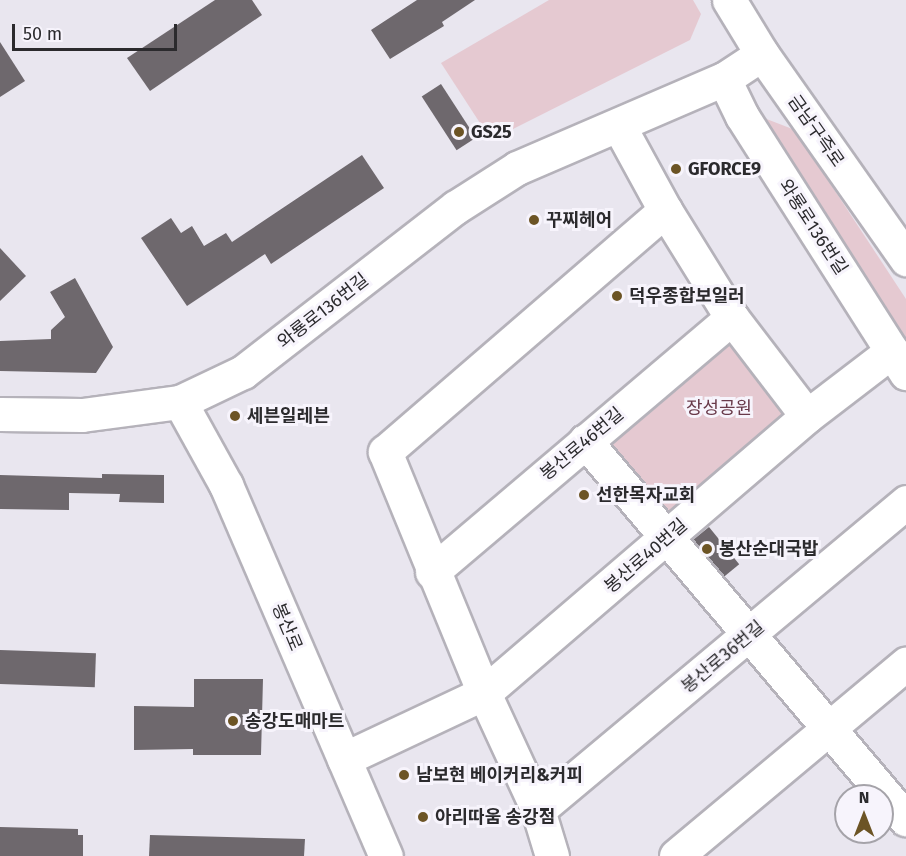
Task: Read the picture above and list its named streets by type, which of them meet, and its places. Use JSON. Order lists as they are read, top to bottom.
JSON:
{
  "streets": {
    "street": [
      "금남구즉로",
      "와룡로136번길",
      "봉산로46번길",
      "봉산로40번길",
      "봉산로",
      "봉산로36번길"
    ]
  },
  "crossings": [
    ["금남구즉로", "와룡로136번길"],
    ["와룡로136번길", "봉산로40번길"],
    ["와룡로136번길", "봉산로"],
    ["봉산로40번길", "봉산로"]
  ],
  "parks": ["장성공원"],
  "places": [
    "GS25",
    "GFORCE9",
    "꾸찌헤어",
    "덕우종합보일러",
    "세븐일레븐",
    "선한목자교회",
    "봉산순대국밥",
    "송강도매마트",
    "남보현 베이커리&커피",
    "아리따움 송강점"
  ],
  "scale_bar": "50 m",
  "north": "top"
}
